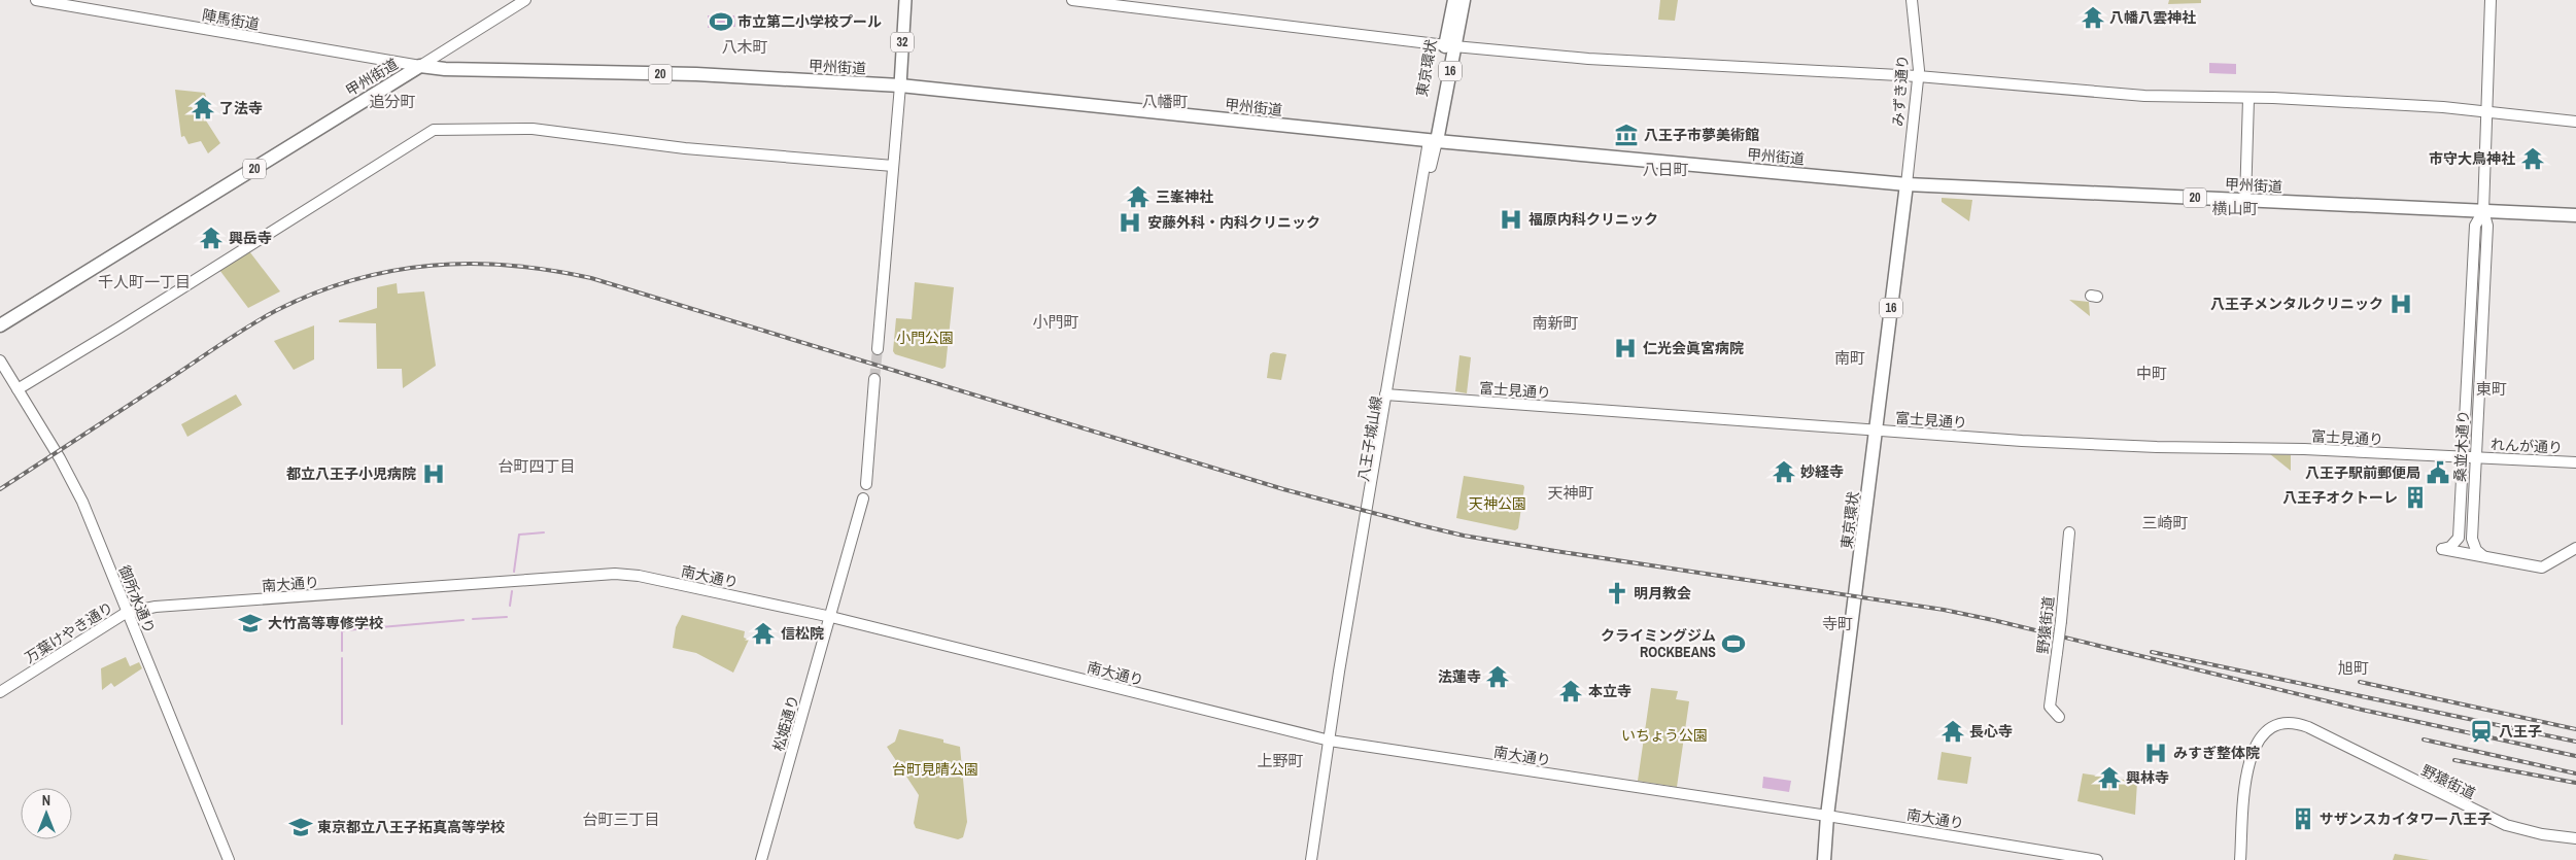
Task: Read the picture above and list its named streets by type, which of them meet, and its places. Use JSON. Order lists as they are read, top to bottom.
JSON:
{
  "streets": {
    "highway": [
      "甲州街道",
      "東京環状",
      "16",
      "20"
    ],
    "main road": ["32"],
    "street": [
      "陣馬街道",
      "みずき通り",
      "富士見通り",
      "八王子城山線",
      "桑並木通り",
      "れんが通り",
      "南大通り",
      "御所水通り",
      "野猿街道",
      "万葉けやき通り",
      "松姫通り"
    ]
  },
  "crossings": [
    ["陣馬街道", "甲州街道"],
    ["32", "甲州街道"],
    ["甲州街道", "東京環状"],
    ["甲州街道", "みずき通り"],
    ["甲州街道", "八王子城山線"],
    ["甲州街道", "桑並木通り"],
    ["東京環状", "みずき通り"],
    ["東京環状", "富士見通り"],
    ["東京環状", "八王子城山線"],
    ["東京環状", "南大通り"],
    ["富士見通り", "八王子城山線"],
    ["富士見通り", "桑並木通り"],
    ["富士見通り", "れんが通り"],
    ["八王子城山線", "南大通り"],
    ["桑並木通り", "れんが通り"],
    ["南大通り", "御所水通り"],
    ["南大通り", "万葉けやき通り"],
    ["南大通り", "松姫通り"],
    ["御所水通り", "万葉けやき通り"]
  ],
  "districts": [
    "八木町",
    "追分町",
    "八幡町",
    "八日町",
    "横山町",
    "千人町一丁目",
    "小門町",
    "南新町",
    "南町",
    "中町",
    "東町",
    "台町四丁目",
    "天神町",
    "三崎町",
    "寺町",
    "旭町",
    "上野町",
    "台町三丁目"
  ],
  "parks": [
    "小門公園",
    "天神公園",
    "いちょう公園",
    "台町見晴公園"
  ],
  "places": {
    "temple": [
      "八幡八雲神社",
      "了法寺",
      "市守大鳥神社",
      "三峯神社",
      "興岳寺",
      "妙経寺",
      "信松院",
      "法蓮寺",
      "本立寺",
      "長心寺",
      "興林寺"
    ],
    "sports": ["市立第二小学校プール", "クライミングジム ROCKBEANS"],
    "museum": ["八王子市夢美術館"],
    "hospital": [
      "福原内科クリニック",
      "安藤外科・内科クリニック",
      "八王子メンタルクリニック",
      "仁光会眞宮病院",
      "都立八王子小児病院",
      "みすぎ整体院"
    ],
    "public building": ["八王子駅前郵便局"],
    "building": ["八王子オクトーレ", "サザンスカイタワー八王子"],
    "church": ["明月教会"],
    "school or university": ["大竹高等専修学校", "東京都立八王子拓真高等学校"],
    "station": ["八王子"]
  },
  "north": "top"
}
